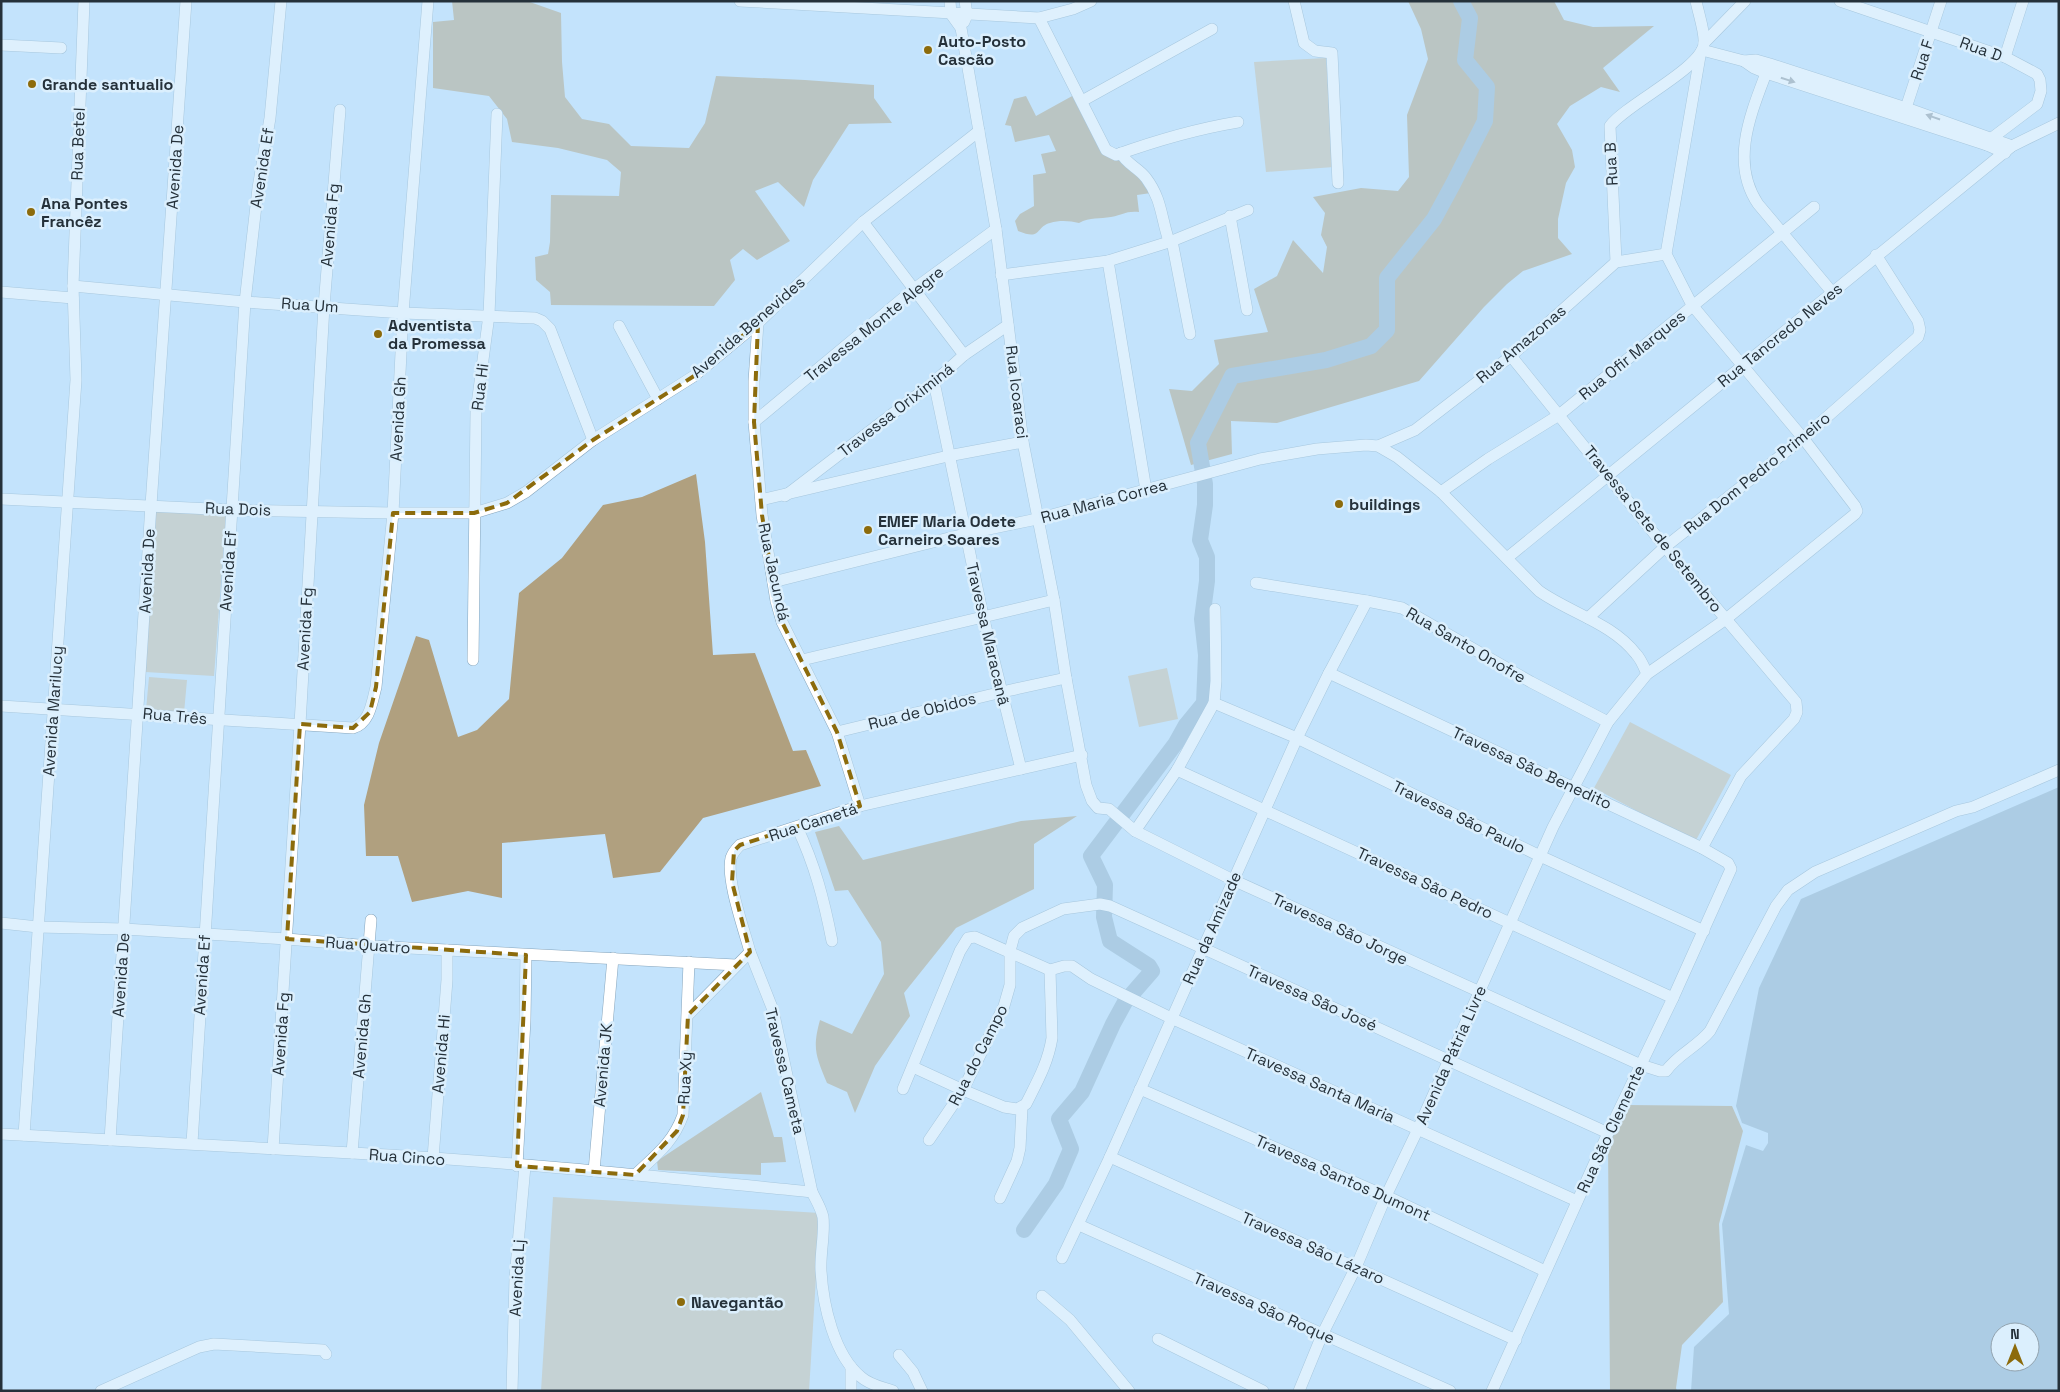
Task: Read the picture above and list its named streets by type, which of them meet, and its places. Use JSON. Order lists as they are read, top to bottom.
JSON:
{
  "streets": {
    "street": [
      "Rua D",
      "Rua F",
      "Rua Betel",
      "Rua B",
      "Avenida De",
      "Avenida Ef",
      "Avenida Fg",
      "Rua Um",
      "Travessa Monte Alegre",
      "Avenida Benevides",
      "Rua Tancredo Neves",
      "Rua Amazonas",
      "Rua Ofir Marques",
      "Rua Hi",
      "Rua Icoaraci",
      "Travessa Oriximiná",
      "Avenida Gh",
      "Rua Dom Pedro Primeiro",
      "Rua Maria Correa",
      "Rua Dois",
      "Travessa Sete de Setembro",
      "Rua Jacundá",
      "Travessa Maracanã",
      "Rua Santo Onofre",
      "Avenida Marilucy",
      "Rua de Obidos",
      "Rua Três",
      "Travessa São Benedito",
      "Travessa São Paulo",
      "Rua Cametá",
      "Travessa São Pedro",
      "Rua da Amizade",
      "Travessa São Jorge",
      "Rua Quatro",
      "Travessa São José",
      "Avenida Hi",
      "Rua do Campo",
      "Avenida Pátria Livre",
      "Avenida JK",
      "Travessa Cameta",
      "Rua Xy",
      "Travessa Santa Maria",
      "Rua São Clemente",
      "Rua Cinco",
      "Travessa Santos Dumont",
      "Travessa São Lázaro",
      "Avenida Lj",
      "Travessa São Roque"
    ]
  },
  "crossings": [
    ["Rua D", "Rua F"],
    ["Rua Betel", "Rua Um"],
    ["Rua Betel", "Avenida Marilucy"],
    ["Rua B", "Rua Amazonas"],
    ["Avenida De", "Rua Um"],
    ["Avenida De", "Rua Dois"],
    ["Avenida De", "Rua Três"],
    ["Avenida De", "Rua Quatro"],
    ["Avenida De", "Rua Cinco"],
    ["Avenida Ef", "Rua Um"],
    ["Avenida Ef", "Rua Dois"],
    ["Avenida Ef", "Rua Três"],
    ["Avenida Ef", "Rua Quatro"],
    ["Avenida Ef", "Rua Cinco"],
    ["Avenida Fg", "Rua Um"],
    ["Avenida Fg", "Rua Dois"],
    ["Avenida Fg", "Rua Três"],
    ["Avenida Fg", "Rua Quatro"],
    ["Avenida Fg", "Rua Cinco"],
    ["Rua Um", "Avenida Benevides"],
    ["Rua Um", "Rua Hi"],
    ["Rua Um", "Avenida Gh"],
    ["Rua Um", "Avenida Marilucy"],
    ["Travessa Monte Alegre", "Rua Icoaraci"],
    ["Travessa Monte Alegre", "Rua Jacundá"],
    ["Avenida Benevides", "Rua Hi"],
    ["Avenida Benevides", "Rua Icoaraci"],
    ["Avenida Benevides", "Rua Dois"],
    ["Avenida Benevides", "Rua Jacundá"],
    ["Rua Tancredo Neves", "Rua Dom Pedro Primeiro"],
    ["Rua Tancredo Neves", "Travessa Sete de Setembro"],
    ["Rua Amazonas", "Rua Maria Correa"],
    ["Rua Amazonas", "Travessa Sete de Setembro"],
    ["Rua Ofir Marques", "Travessa Sete de Setembro"],
    ["Rua Hi", "Rua Dois"],
    ["Rua Icoaraci", "Travessa Oriximiná"],
    ["Rua Icoaraci", "Rua Maria Correa"],
    ["Rua Icoaraci", "Rua de Obidos"],
    ["Rua Icoaraci", "Rua Cametá"],
    ["Rua Icoaraci", "Travessa São Jorge"],
    ["Travessa Oriximiná", "Travessa Maracanã"],
    ["Avenida Gh", "Rua Dois"],
    ["Avenida Gh", "Rua Três"],
    ["Avenida Gh", "Rua Quatro"],
    ["Avenida Gh", "Rua Cinco"],
    ["Rua Dom Pedro Primeiro", "Travessa Sete de Setembro"],
    ["Rua Dom Pedro Primeiro", "Avenida Pátria Livre"],
    ["Rua Maria Correa", "Rua Jacundá"],
    ["Rua Maria Correa", "Travessa Maracanã"],
    ["Rua Dois", "Avenida Marilucy"],
    ["Travessa Sete de Setembro", "Travessa São Benedito"],
    ["Travessa Sete de Setembro", "Avenida Pátria Livre"],
    ["Rua Jacundá", "Rua de Obidos"],
    ["Rua Jacundá", "Rua Cametá"],
    ["Travessa Maracanã", "Rua de Obidos"],
    ["Travessa Maracanã", "Rua Cametá"],
    ["Rua Santo Onofre", "Rua da Amizade"],
    ["Rua Santo Onofre", "Avenida Pátria Livre"],
    ["Avenida Marilucy", "Rua Três"],
    ["Avenida Marilucy", "Rua Quatro"],
    ["Avenida Marilucy", "Rua Cinco"],
    ["Travessa São Benedito", "Rua da Amizade"],
    ["Travessa São Benedito", "Avenida Pátria Livre"],
    ["Travessa São Benedito", "Rua São Clemente"],
    ["Travessa São Paulo", "Rua da Amizade"],
    ["Travessa São Paulo", "Avenida Pátria Livre"],
    ["Travessa São Paulo", "Rua São Clemente"],
    ["Rua Cametá", "Travessa São Jorge"],
    ["Rua Cametá", "Travessa Cameta"],
    ["Travessa São Pedro", "Rua da Amizade"],
    ["Travessa São Pedro", "Avenida Pátria Livre"],
    ["Travessa São Pedro", "Rua São Clemente"],
    ["Rua da Amizade", "Travessa São Jorge"],
    ["Rua da Amizade", "Travessa São José"],
    ["Rua da Amizade", "Travessa Santa Maria"],
    ["Rua da Amizade", "Travessa Santos Dumont"],
    ["Rua da Amizade", "Travessa São Lázaro"],
    ["Rua da Amizade", "Travessa São Roque"],
    ["Travessa São Jorge", "Avenida Pátria Livre"],
    ["Travessa São Jorge", "Rua São Clemente"],
    ["Rua Quatro", "Avenida Hi"],
    ["Rua Quatro", "Avenida JK"],
    ["Rua Quatro", "Rua Xy"],
    ["Rua Quatro", "Avenida Lj"],
    ["Travessa São José", "Rua do Campo"],
    ["Travessa São José", "Avenida Pátria Livre"],
    ["Travessa São José", "Rua São Clemente"],
    ["Avenida Hi", "Rua Cinco"],
    ["Avenida Pátria Livre", "Travessa Santa Maria"],
    ["Avenida Pátria Livre", "Travessa Santos Dumont"],
    ["Avenida Pátria Livre", "Travessa São Lázaro"],
    ["Avenida Pátria Livre", "Travessa São Roque"],
    ["Avenida JK", "Rua Cinco"],
    ["Travessa Cameta", "Rua Cinco"],
    ["Rua Xy", "Rua Cinco"],
    ["Travessa Santa Maria", "Rua São Clemente"],
    ["Rua São Clemente", "Travessa Santos Dumont"],
    ["Rua São Clemente", "Travessa São Lázaro"],
    ["Rua Cinco", "Avenida Lj"]
  ],
  "places": [
    "Auto-Posto Cascão",
    "Grande santualio",
    "Ana Pontes Francêz",
    "Adventista da Promessa",
    "buildings",
    "EMEF Maria Odete Carneiro Soares",
    "Navegantão"
  ],
  "north": "top"
}
